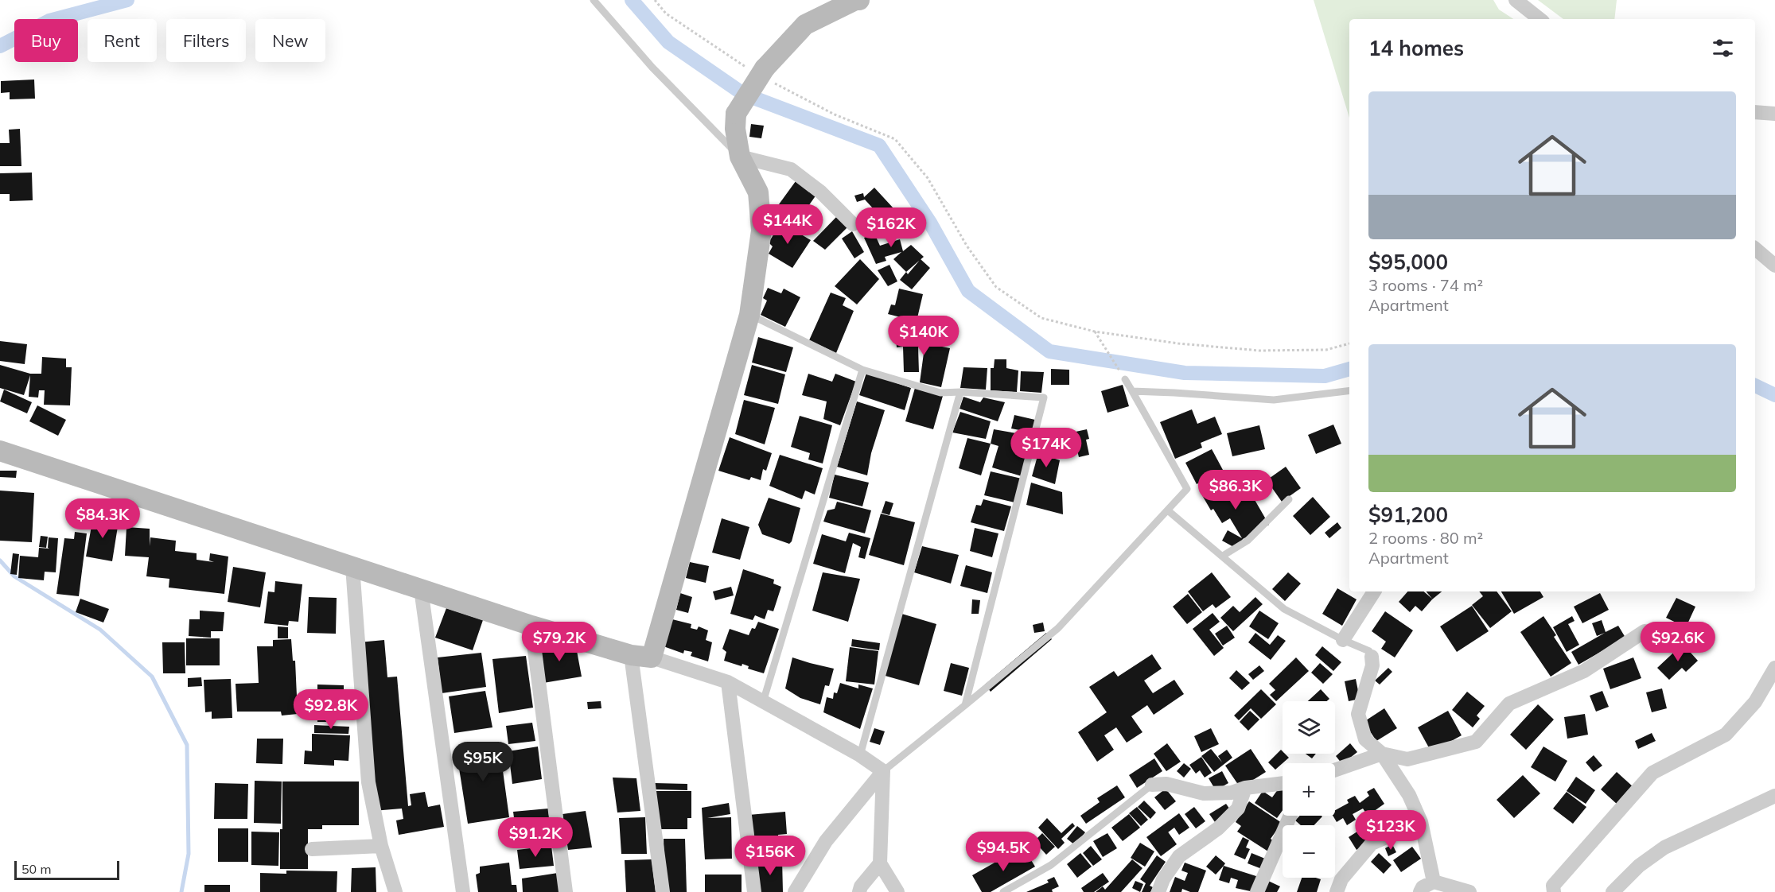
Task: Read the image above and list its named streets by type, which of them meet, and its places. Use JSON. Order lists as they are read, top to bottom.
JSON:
{
  "scale_bar": "50 m",
  "page": {
    "chip": [
      "Buy",
      "Rent",
      "Filters",
      "New"
    ],
    "heading": "14 homes",
    "list": [
      {
        "name": "$95,000",
        "note": "3 rooms · 74 m² · Apartment"
      },
      {
        "name": "$91,200",
        "note": "2 rooms · 80 m² · Apartment"
      }
    ],
    "price": [
      "$144K",
      "$162K",
      "$140K",
      "$174K",
      "$86.3K",
      "$84.3K",
      "$79.2K",
      "$92.6K",
      "$92.8K",
      "$95K",
      "$123K",
      "$91.2K",
      "$94.5K",
      "$156K"
    ],
    "map_buttons": ["+", "−"],
    "scale": "50 m"
  }
}
